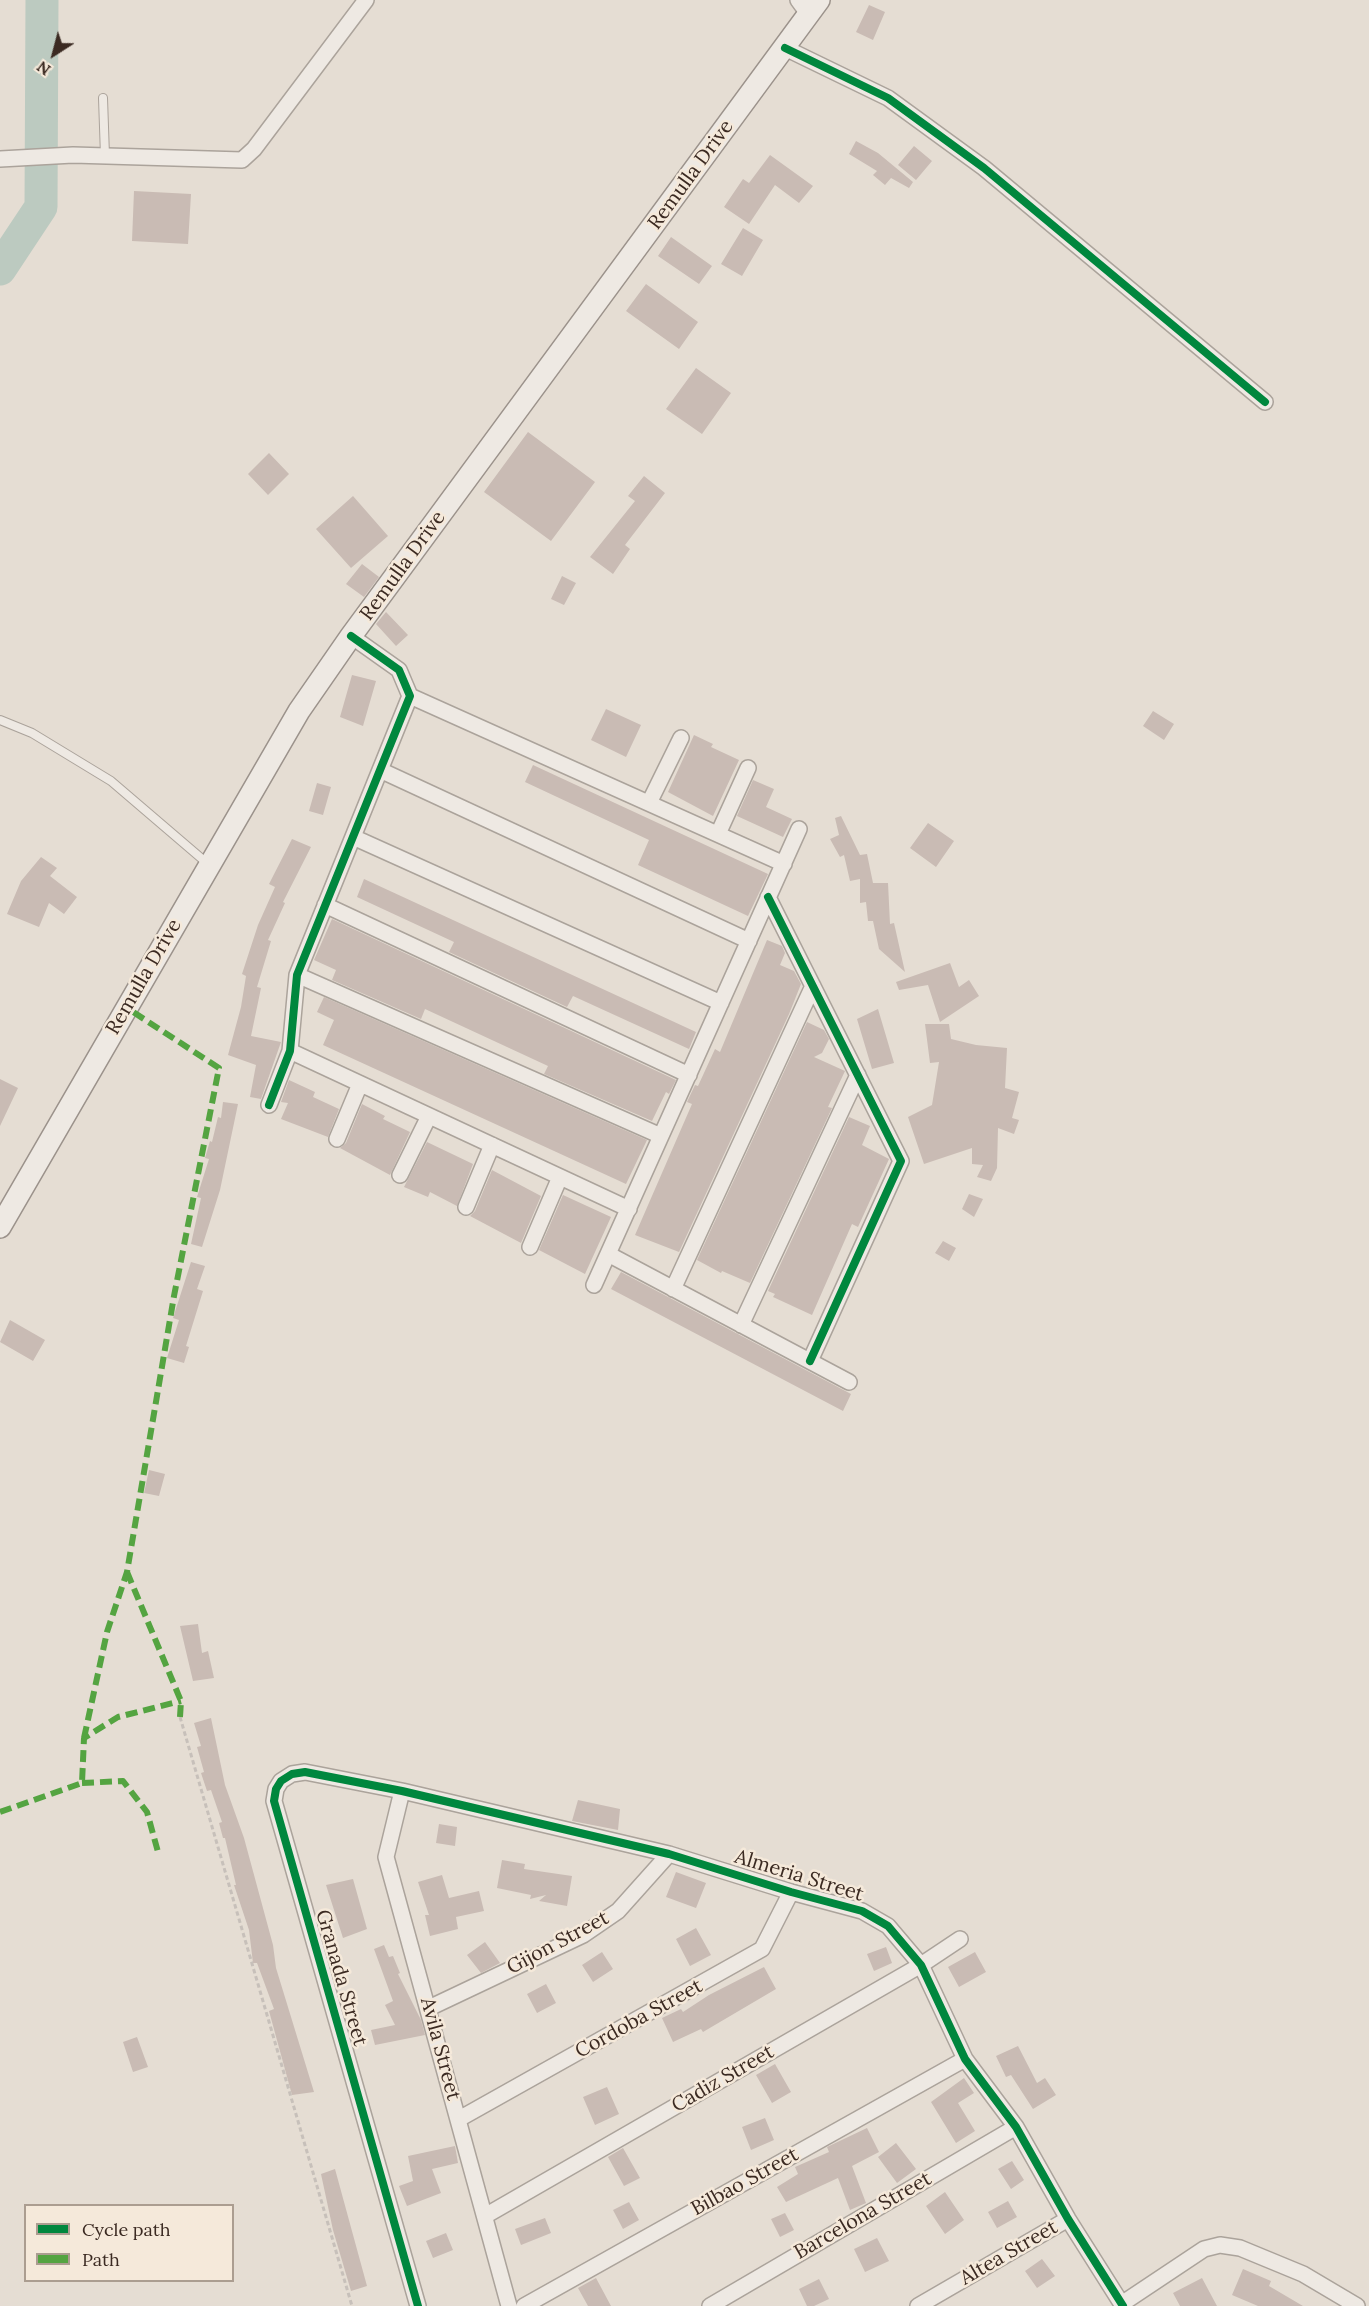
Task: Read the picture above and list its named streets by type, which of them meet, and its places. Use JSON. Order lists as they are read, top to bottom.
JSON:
{
  "streets": {
    "main road": ["Remulla Drive"],
    "street": [
      "Almeria Street",
      "Gijon Street",
      "Granada Street",
      "Cordoba Street",
      "Avila Street",
      "Cadiz Street",
      "Bilbao Street",
      "Barcelona Street",
      "Altea Street"
    ]
  },
  "crossings": [
    ["Almeria Street", "Gijon Street"],
    ["Almeria Street", "Granada Street"],
    ["Almeria Street", "Cordoba Street"],
    ["Almeria Street", "Avila Street"],
    ["Almeria Street", "Cadiz Street"],
    ["Almeria Street", "Bilbao Street"],
    ["Almeria Street", "Barcelona Street"],
    ["Almeria Street", "Altea Street"],
    ["Gijon Street", "Avila Street"],
    ["Granada Street", "Avila Street"],
    ["Cordoba Street", "Avila Street"],
    ["Avila Street", "Cadiz Street"]
  ],
  "legend": ["Cycle path", "Path"],
  "north": "bottom left"
}
